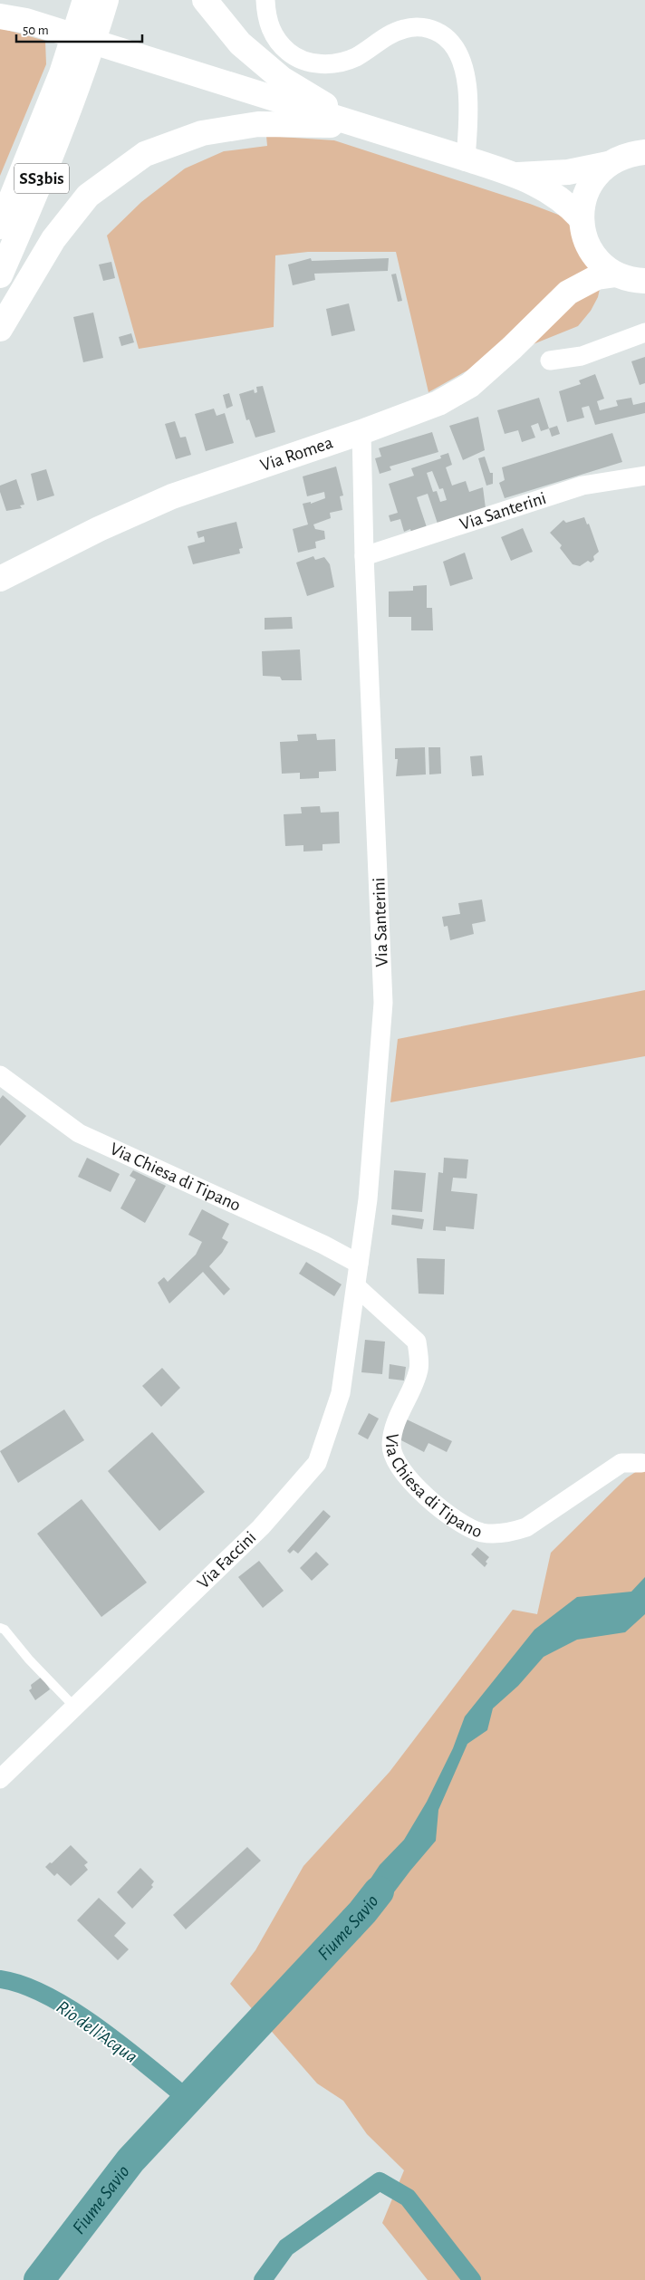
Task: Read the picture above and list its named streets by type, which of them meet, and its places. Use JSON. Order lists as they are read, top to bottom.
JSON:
{
  "streets": {
    "main road": ["SS3bis", "Via Romea"],
    "street": ["Via Santerini", "Via Chiesa di Tipano", "Via Faccini"]
  },
  "crossings": [
    ["Via Romea", "Via Santerini"],
    ["Via Santerini", "Via Chiesa di Tipano"],
    ["Via Santerini", "Via Faccini"],
    ["Via Chiesa di Tipano", "Via Faccini"]
  ],
  "water": ["Fiume Savio", "Rio dell'Acqua"],
  "scale_bar": "50 m"
}
